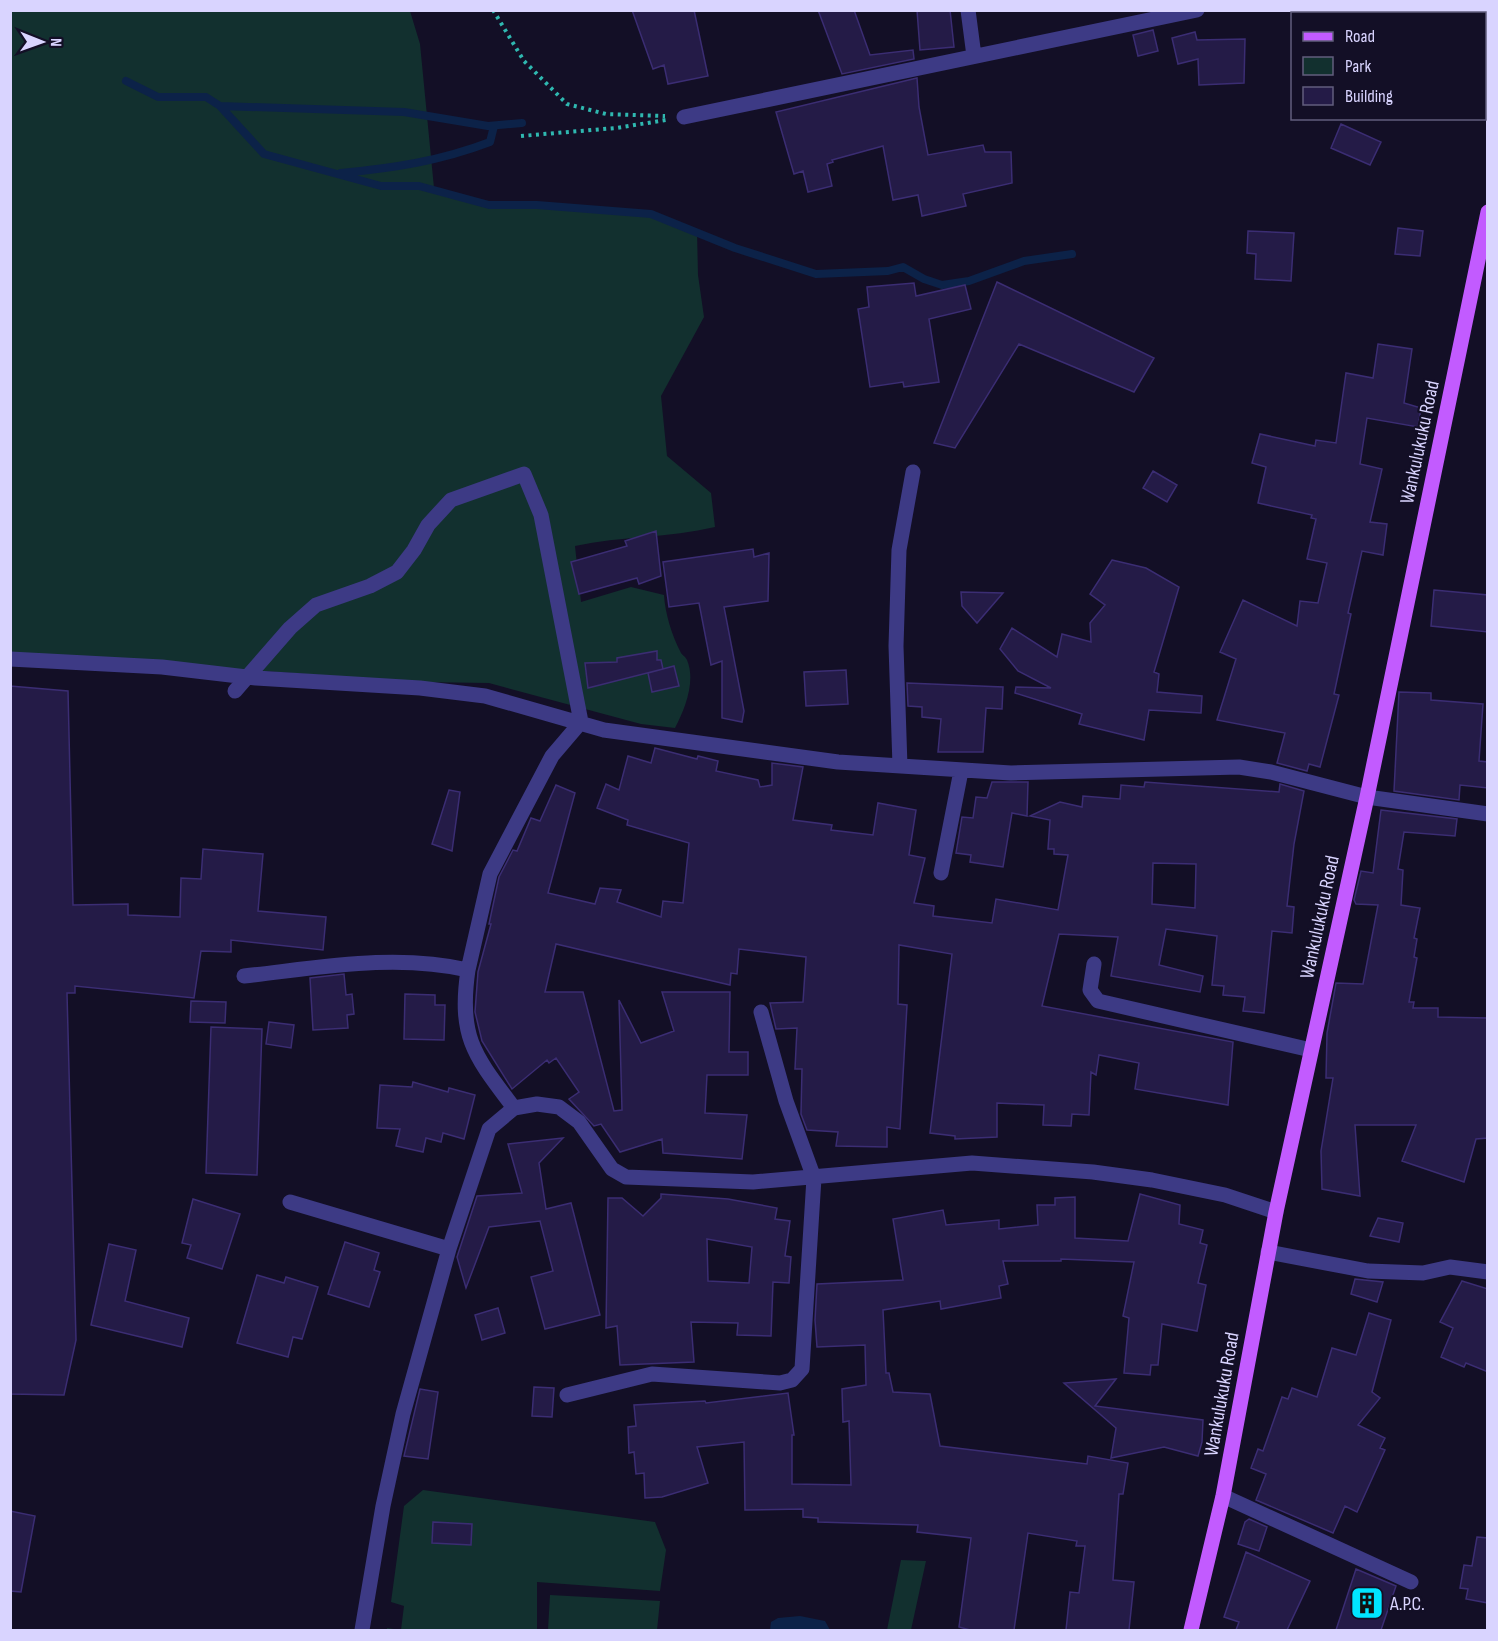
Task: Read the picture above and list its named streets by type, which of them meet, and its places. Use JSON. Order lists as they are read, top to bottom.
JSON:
{
  "streets": {
    "main road": ["Wankulukuku Road"]
  },
  "places": {
    "building": ["A.P.C."]
  },
  "legend": ["Road", "Park", "Building"],
  "north": "right"
}
